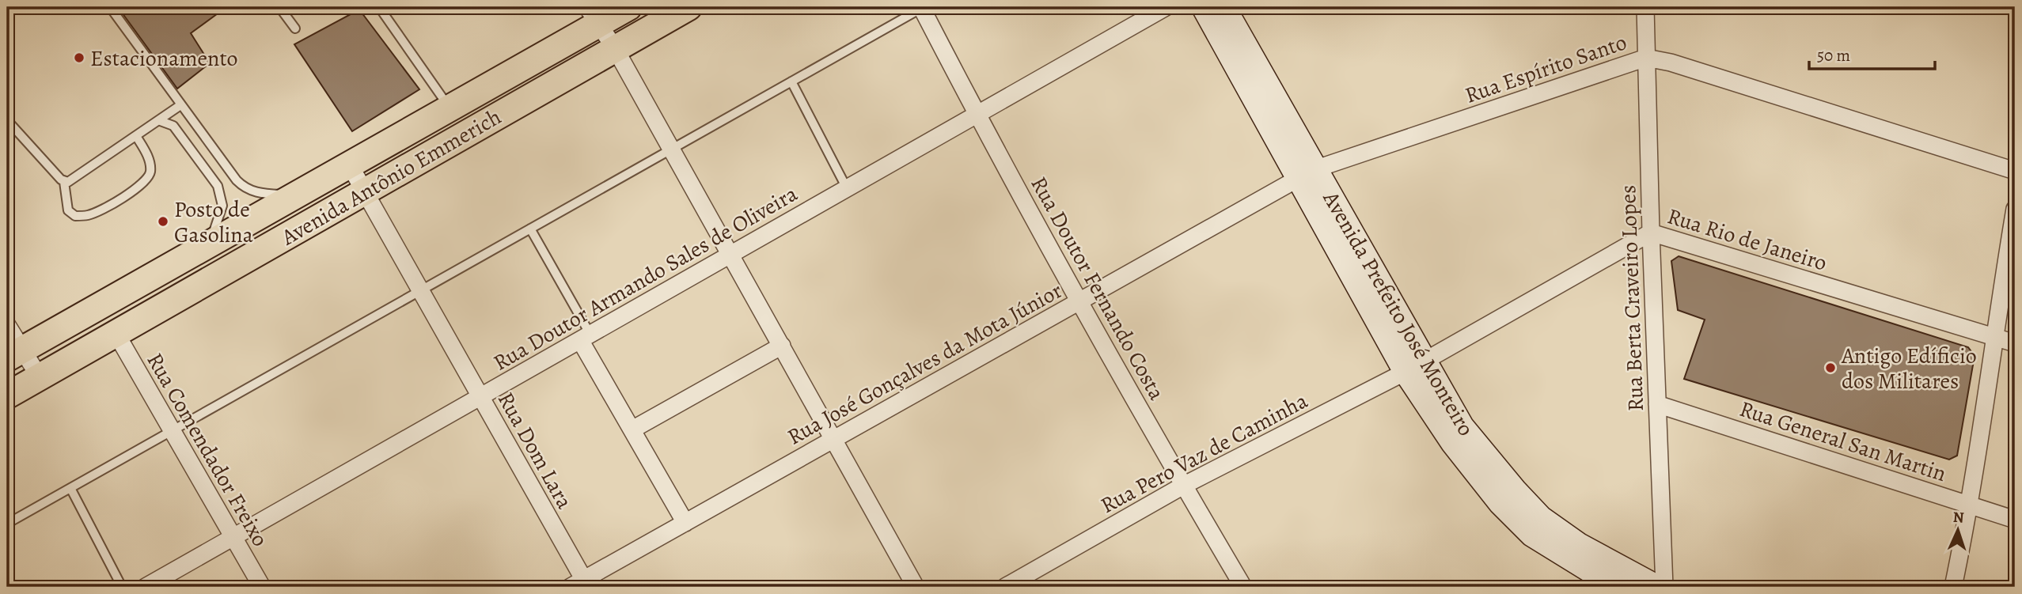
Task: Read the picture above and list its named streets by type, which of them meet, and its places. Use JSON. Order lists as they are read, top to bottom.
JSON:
{
  "streets": {
    "main road": ["Avenida Antônio Emmerich", "Avenida Prefeito José Monteiro"],
    "street": [
      "Rua Espírito Santo",
      "Rua Rio de Janeiro",
      "Rua Doutor Armando Sales de Oliveira",
      "Rua Doutor Fernando Costa",
      "Rua Berta Craveiro Lopes",
      "Rua José Gonçalves da Mota Júnior",
      "Rua General San Martin",
      "Rua Comendador Freixo",
      "Rua Dom Lara",
      "Rua Pero Vaz de Caminha"
    ]
  },
  "crossings": [
    ["Rua Espírito Santo", "Rua Berta Craveiro Lopes"],
    ["Rua Espírito Santo", "Avenida Prefeito José Monteiro"],
    ["Rua Espírito Santo", "Rua José Gonçalves da Mota Júnior"],
    ["Avenida Antônio Emmerich", "Rua Comendador Freixo"],
    ["Avenida Antônio Emmerich", "Rua Dom Lara"],
    ["Rua Rio de Janeiro", "Rua Berta Craveiro Lopes"],
    ["Rua Rio de Janeiro", "Avenida Prefeito José Monteiro"],
    ["Rua Rio de Janeiro", "Rua Pero Vaz de Caminha"],
    ["Rua Doutor Armando Sales de Oliveira", "Rua Doutor Fernando Costa"],
    ["Rua Doutor Armando Sales de Oliveira", "Rua Comendador Freixo"],
    ["Rua Doutor Armando Sales de Oliveira", "Rua Dom Lara"],
    ["Rua Doutor Fernando Costa", "Rua José Gonçalves da Mota Júnior"],
    ["Rua Doutor Fernando Costa", "Rua Pero Vaz de Caminha"],
    ["Rua Berta Craveiro Lopes", "Rua General San Martin"],
    ["Avenida Prefeito José Monteiro", "Rua José Gonçalves da Mota Júnior"],
    ["Avenida Prefeito José Monteiro", "Rua Pero Vaz de Caminha"],
    ["Rua José Gonçalves da Mota Júnior", "Rua Dom Lara"]
  ],
  "places": ["Estacionamento", "Posto de Gasolina", "Antigo Edíficio dos Militares"],
  "scale_bar": "50 m",
  "north": "top"
}
